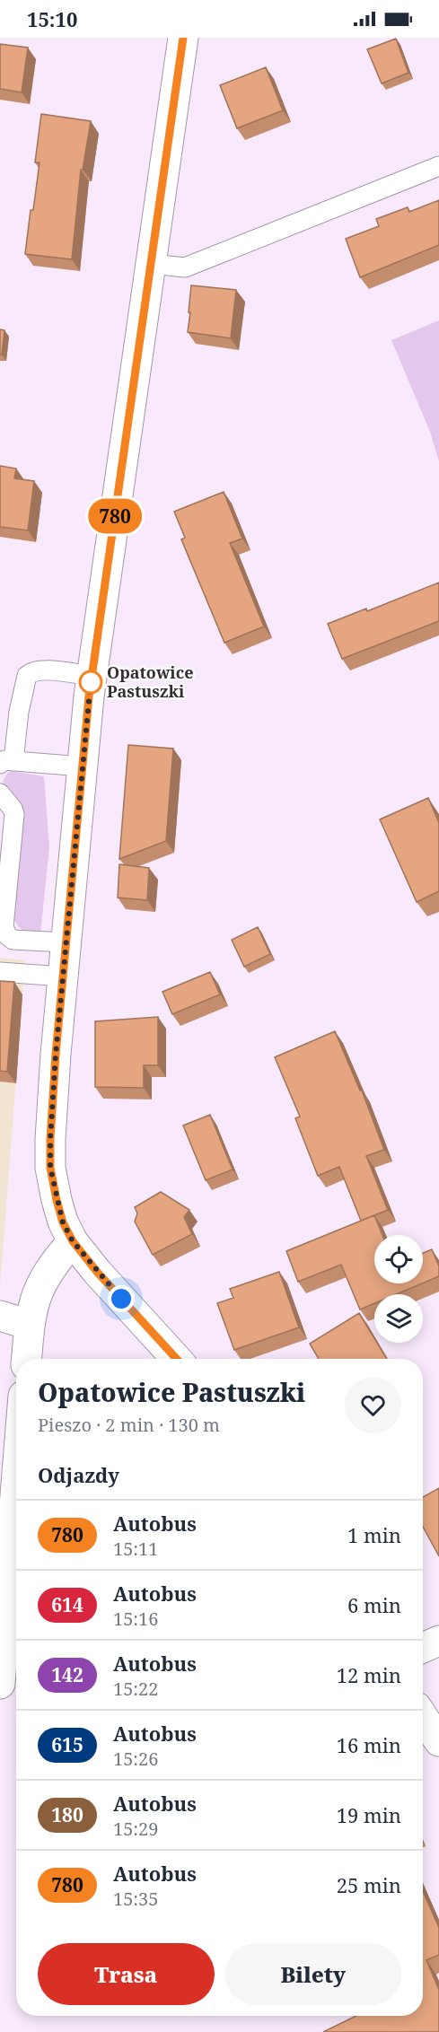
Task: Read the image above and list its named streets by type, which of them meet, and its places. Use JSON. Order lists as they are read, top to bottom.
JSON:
{
  "places": ["Opatowice Pastuszki"],
  "lines": ["bus line 780"],
  "page": {
    "status": "15:10",
    "on_map": "780",
    "heading": [
      ["Opatowice Pastuszki", "Pieszo · 2 min · 130 m"],
      "Odjazdy"
    ],
    "list": [
      {
        "mark": "780",
        "name": "Autobus",
        "note": "15:11",
        "value": "1 min"
      },
      {
        "mark": "614",
        "name": "Autobus",
        "note": "15:16",
        "value": "6 min"
      },
      {
        "mark": "142",
        "name": "Autobus",
        "note": "15:22",
        "value": "12 min"
      },
      {
        "mark": "615",
        "name": "Autobus",
        "note": "15:26",
        "value": "16 min"
      },
      {
        "mark": "180",
        "name": "Autobus",
        "note": "15:29",
        "value": "19 min"
      },
      {
        "mark": "780",
        "name": "Autobus",
        "note": "15:35",
        "value": "25 min"
      }
    ],
    "buttons": ["Trasa", "Bilety"]
  }
}
